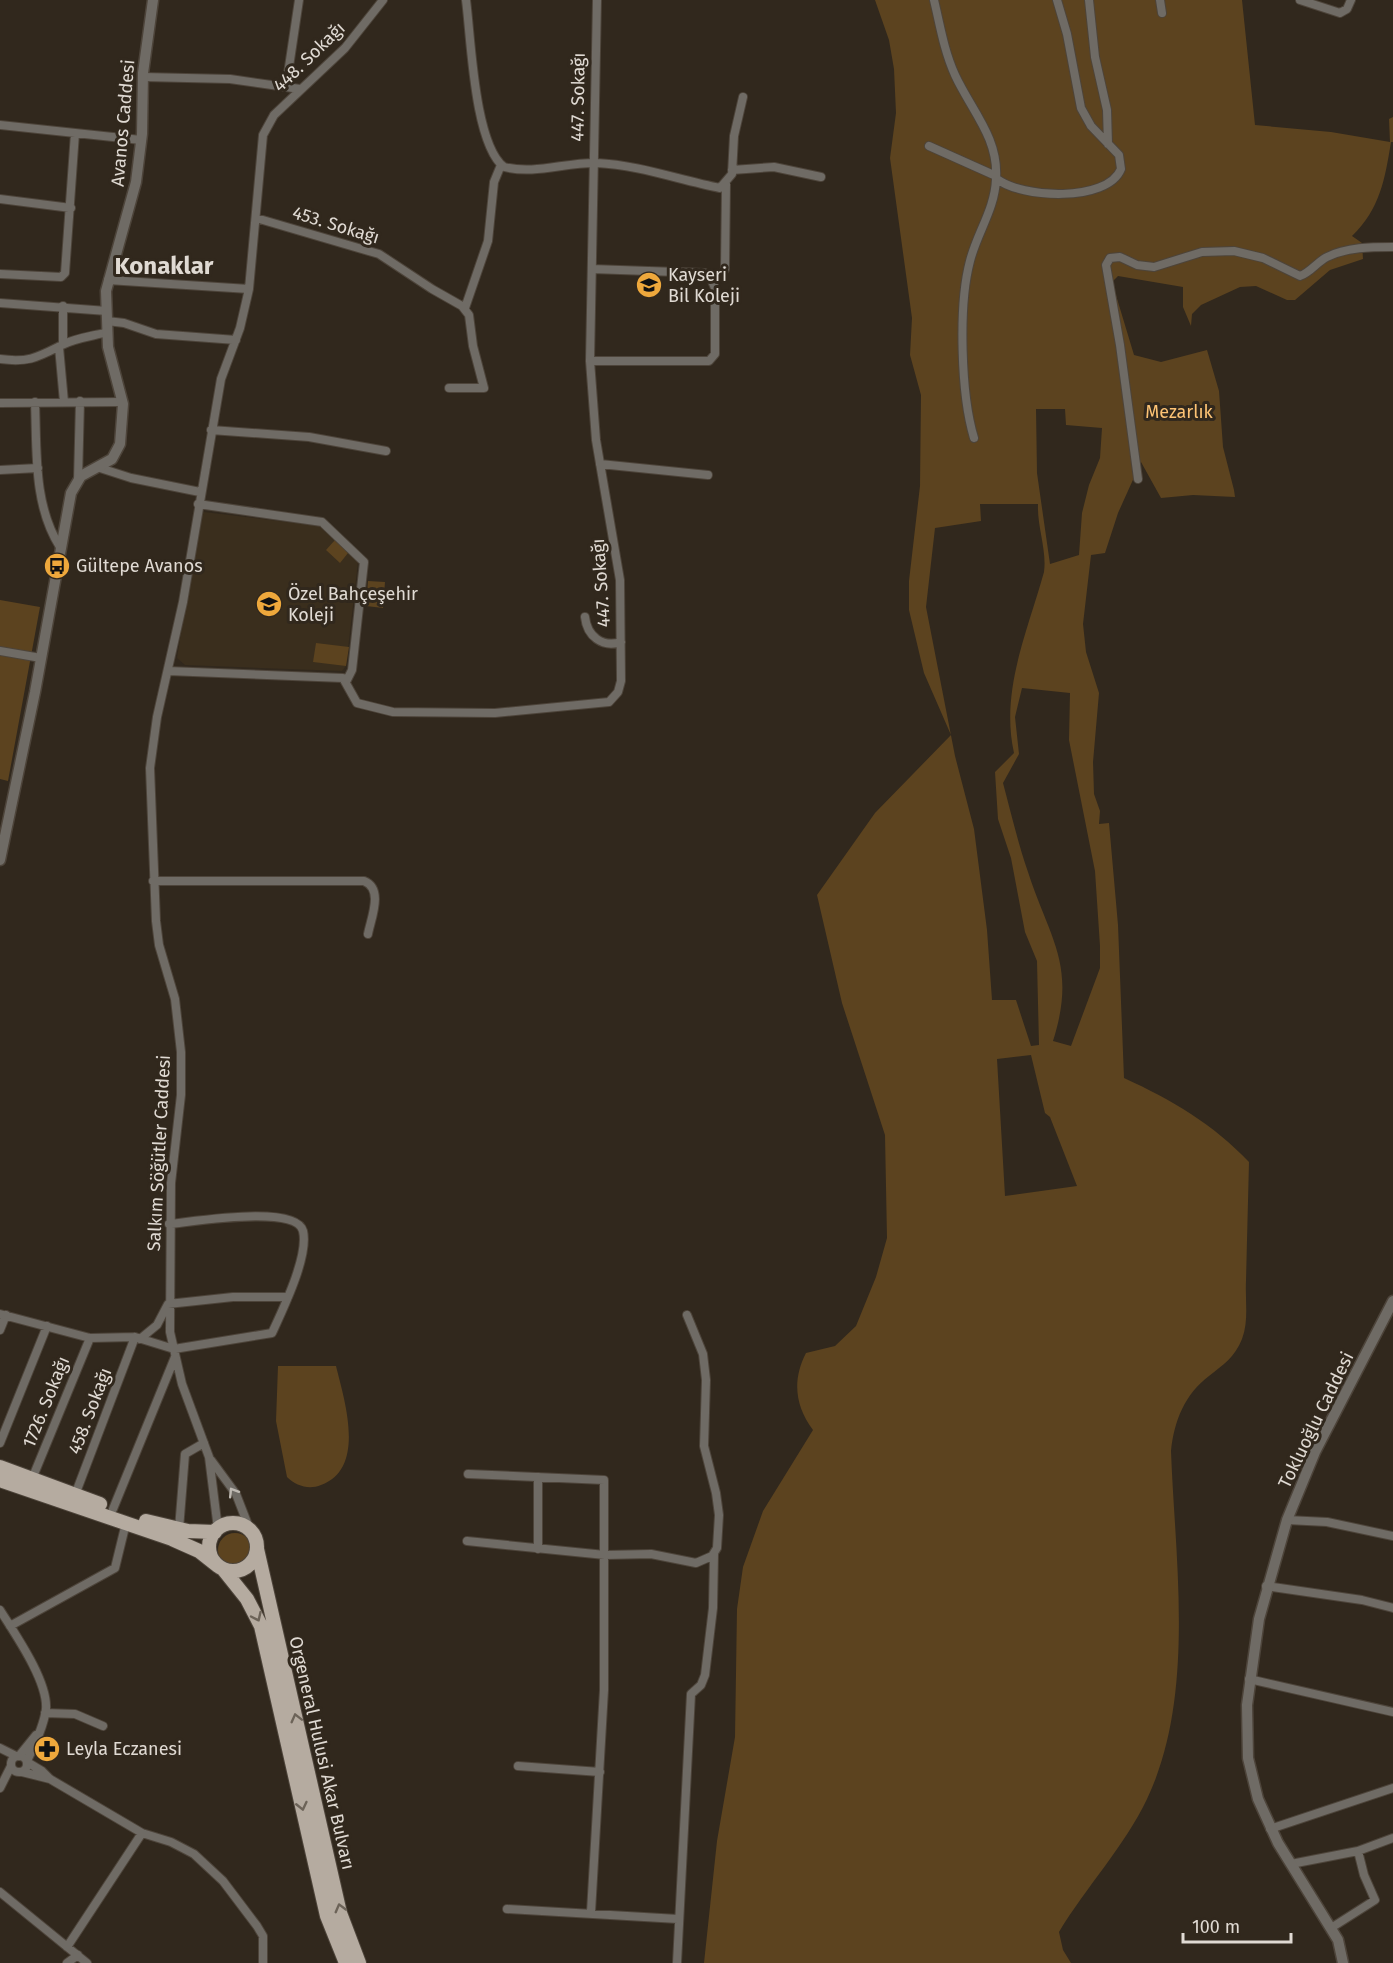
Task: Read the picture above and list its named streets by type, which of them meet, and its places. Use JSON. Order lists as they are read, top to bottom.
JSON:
{
  "streets": {
    "main road": ["Orgeneral Hulusi Akar Bulvarı"],
    "street": [
      "448. Sokağı",
      "447. Sokağı",
      "Avanos Caddesi",
      "453. Sokağı",
      "Salkım Söğütler Caddesi",
      "1726. Sokağı",
      "458. Sokağı",
      "Tokluoğlu Caddesi"
    ]
  },
  "crossings": [
    ["448. Sokağı", "Salkım Söğütler Caddesi"],
    ["453. Sokağı", "Salkım Söğütler Caddesi"],
    ["Salkım Söğütler Caddesi", "Orgeneral Hulusi Akar Bulvarı"]
  ],
  "districts": ["Konaklar"],
  "parks": ["Mezarlık"],
  "places": {
    "school or university": ["Kayseri Bil Koleji", "Özel Bahçeşehir Koleji"],
    "bus stop": ["Gültepe Avanos"],
    "pharmacy": ["Leyla Eczanesi"]
  },
  "scale_bar": "100 m"
}
